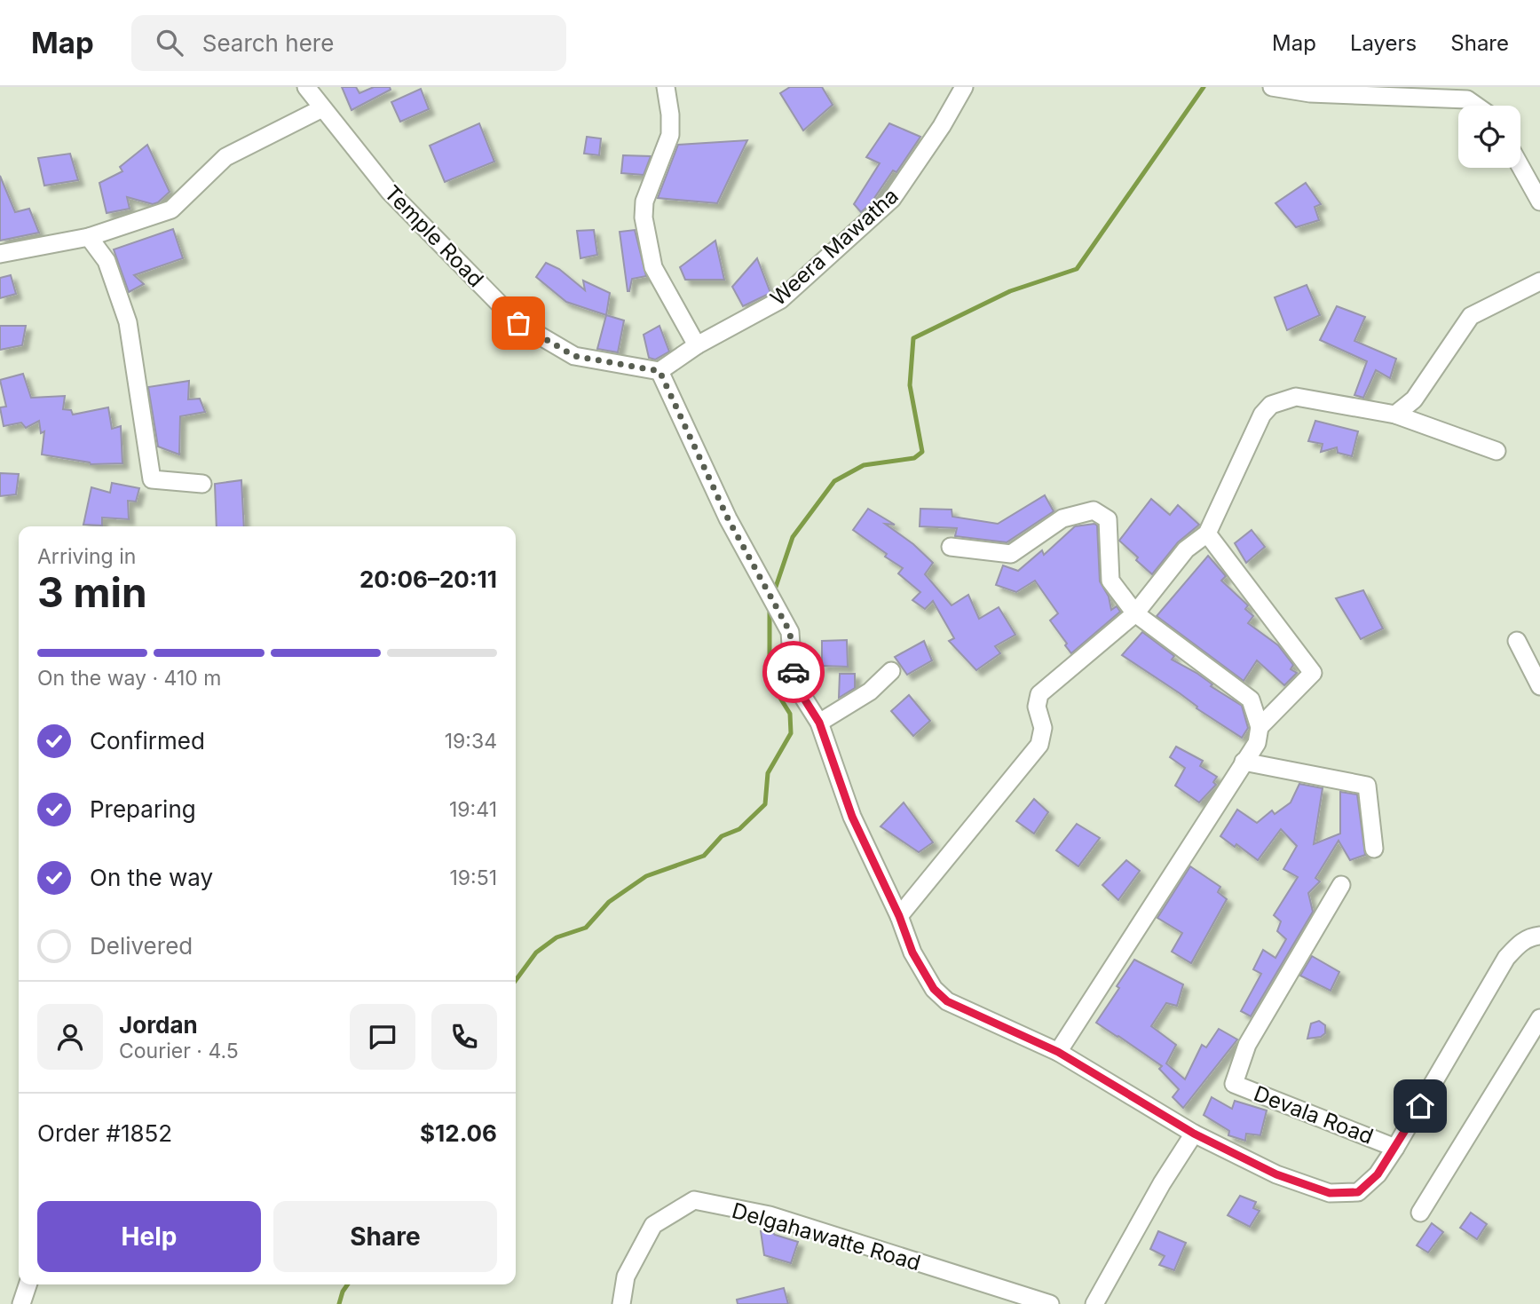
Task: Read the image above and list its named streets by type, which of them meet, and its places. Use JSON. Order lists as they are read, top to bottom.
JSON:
{
  "streets": {
    "street": [
      "Temple Road",
      "Weera Mawatha",
      "Devala Road",
      "Delgahawatte Road"
    ]
  },
  "page": {
    "header": "Map",
    "search": "Search here",
    "nav": ["Map", "Layers", "Share"],
    "heading": ["3 min", "Arriving in", "20:06–20:11"],
    "panel": [
      "Jordan",
      "Courier · 4.5",
      "Order #1852",
      "$12.06"
    ],
    "bar": "On the way · 410 m",
    "list": [
      ["Confirmed", "19:34"],
      ["Preparing", "19:41"],
      ["On the way", "19:51"],
      "Delivered"
    ],
    "buttons": ["Help", "Share"]
  }
}
